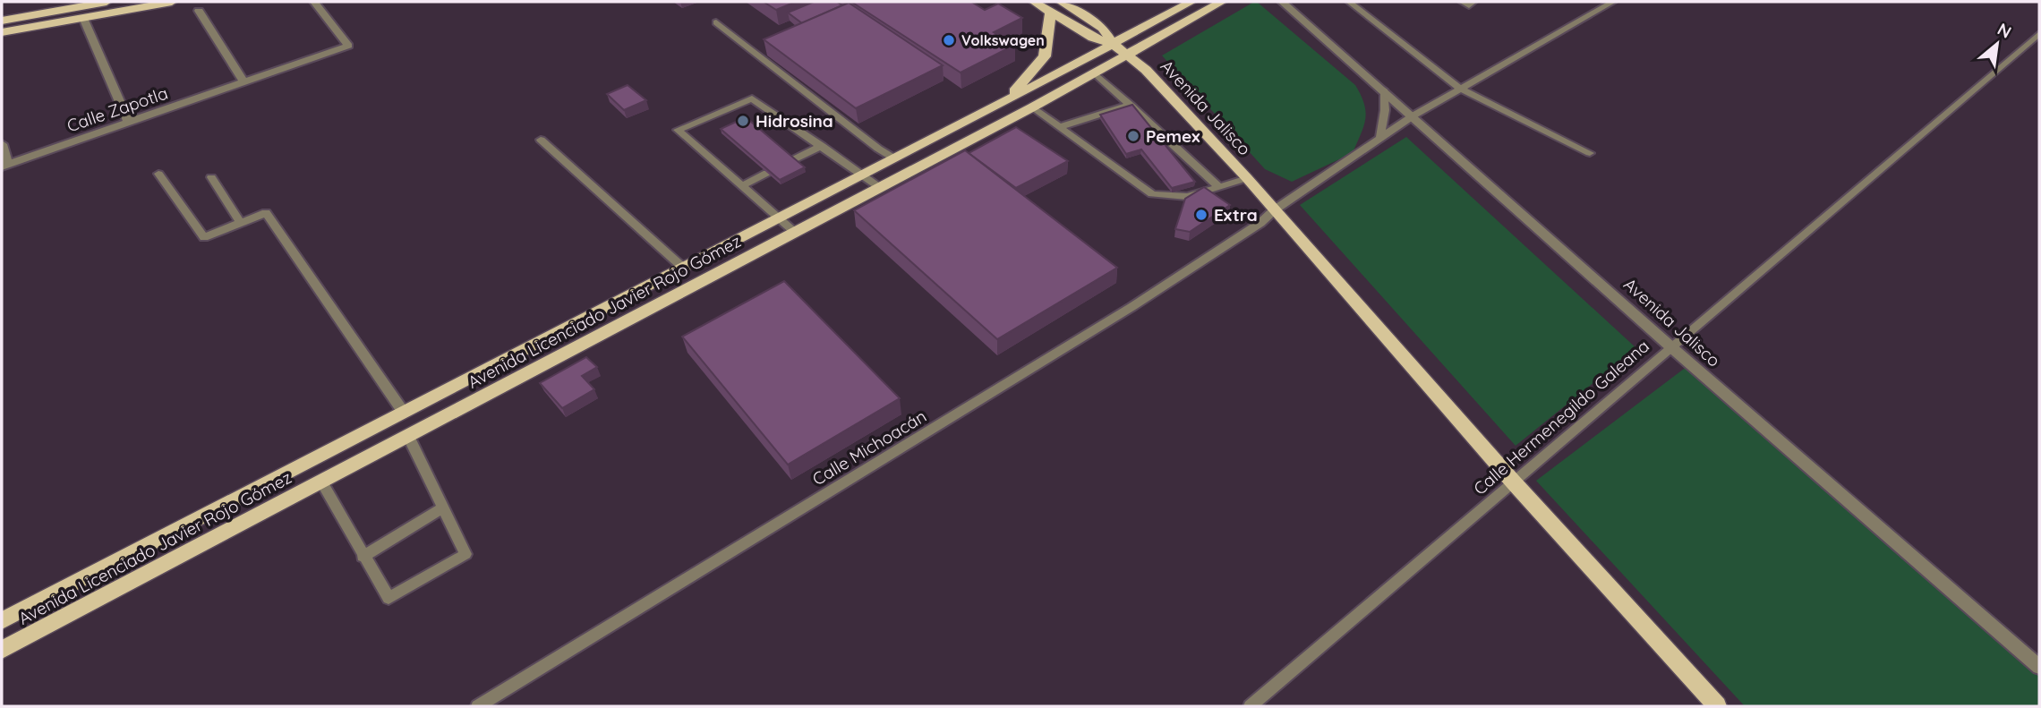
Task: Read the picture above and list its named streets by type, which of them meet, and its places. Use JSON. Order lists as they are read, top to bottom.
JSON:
{
  "streets": {
    "main road": ["Avenida Jalisco", "Avenida Licenciado Javier Rojo Gómez"],
    "street": ["Calle Zapotla"],
    "lane": ["Calle Hermenegildo Galeana", "Calle Michoacán"]
  },
  "crossings": [
    ["Avenida Jalisco", "Avenida Licenciado Javier Rojo Gómez"],
    ["Avenida Jalisco", "Calle Hermenegildo Galeana"],
    ["Avenida Jalisco", "Calle Michoacán"]
  ],
  "places": [
    "Volkswagen",
    "Hidrosina",
    "Pemex",
    "Extra"
  ],
  "north": "top right"
}
